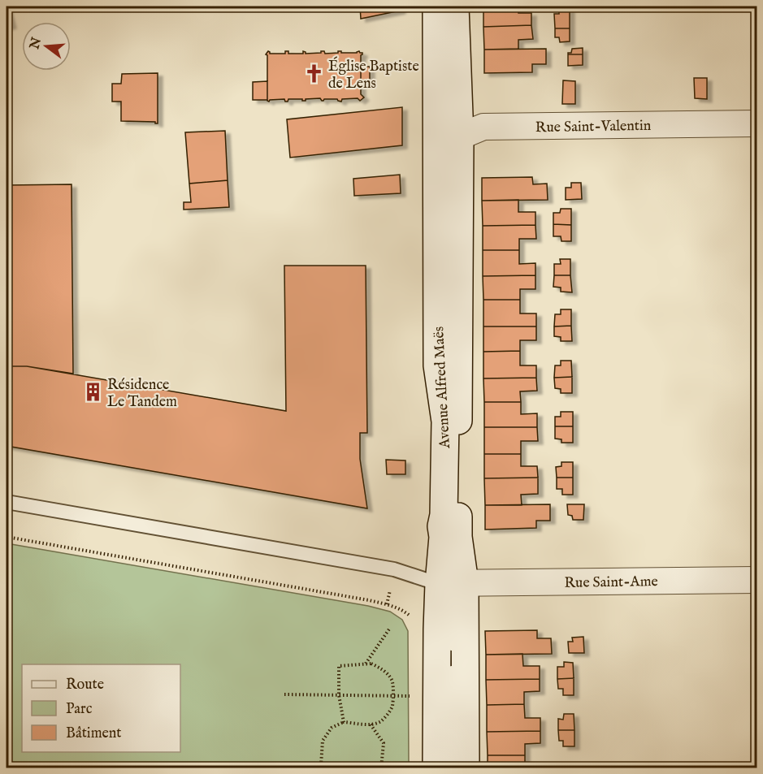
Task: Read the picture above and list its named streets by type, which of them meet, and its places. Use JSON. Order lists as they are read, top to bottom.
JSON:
{
  "streets": {
    "main road": ["Avenue Alfred Maës"],
    "street": ["Rue Saint-Valentin", "Rue Saint-Ame"]
  },
  "crossings": [
    ["Rue Saint-Valentin", "Avenue Alfred Maës"],
    ["Avenue Alfred Maës", "Rue Saint-Ame"]
  ],
  "places": {
    "church": ["Église Baptiste de Lens"],
    "building": ["Résidence Le Tandem"]
  },
  "legend": ["Route", "Parc", "Bâtiment"],
  "north": "left"
}
